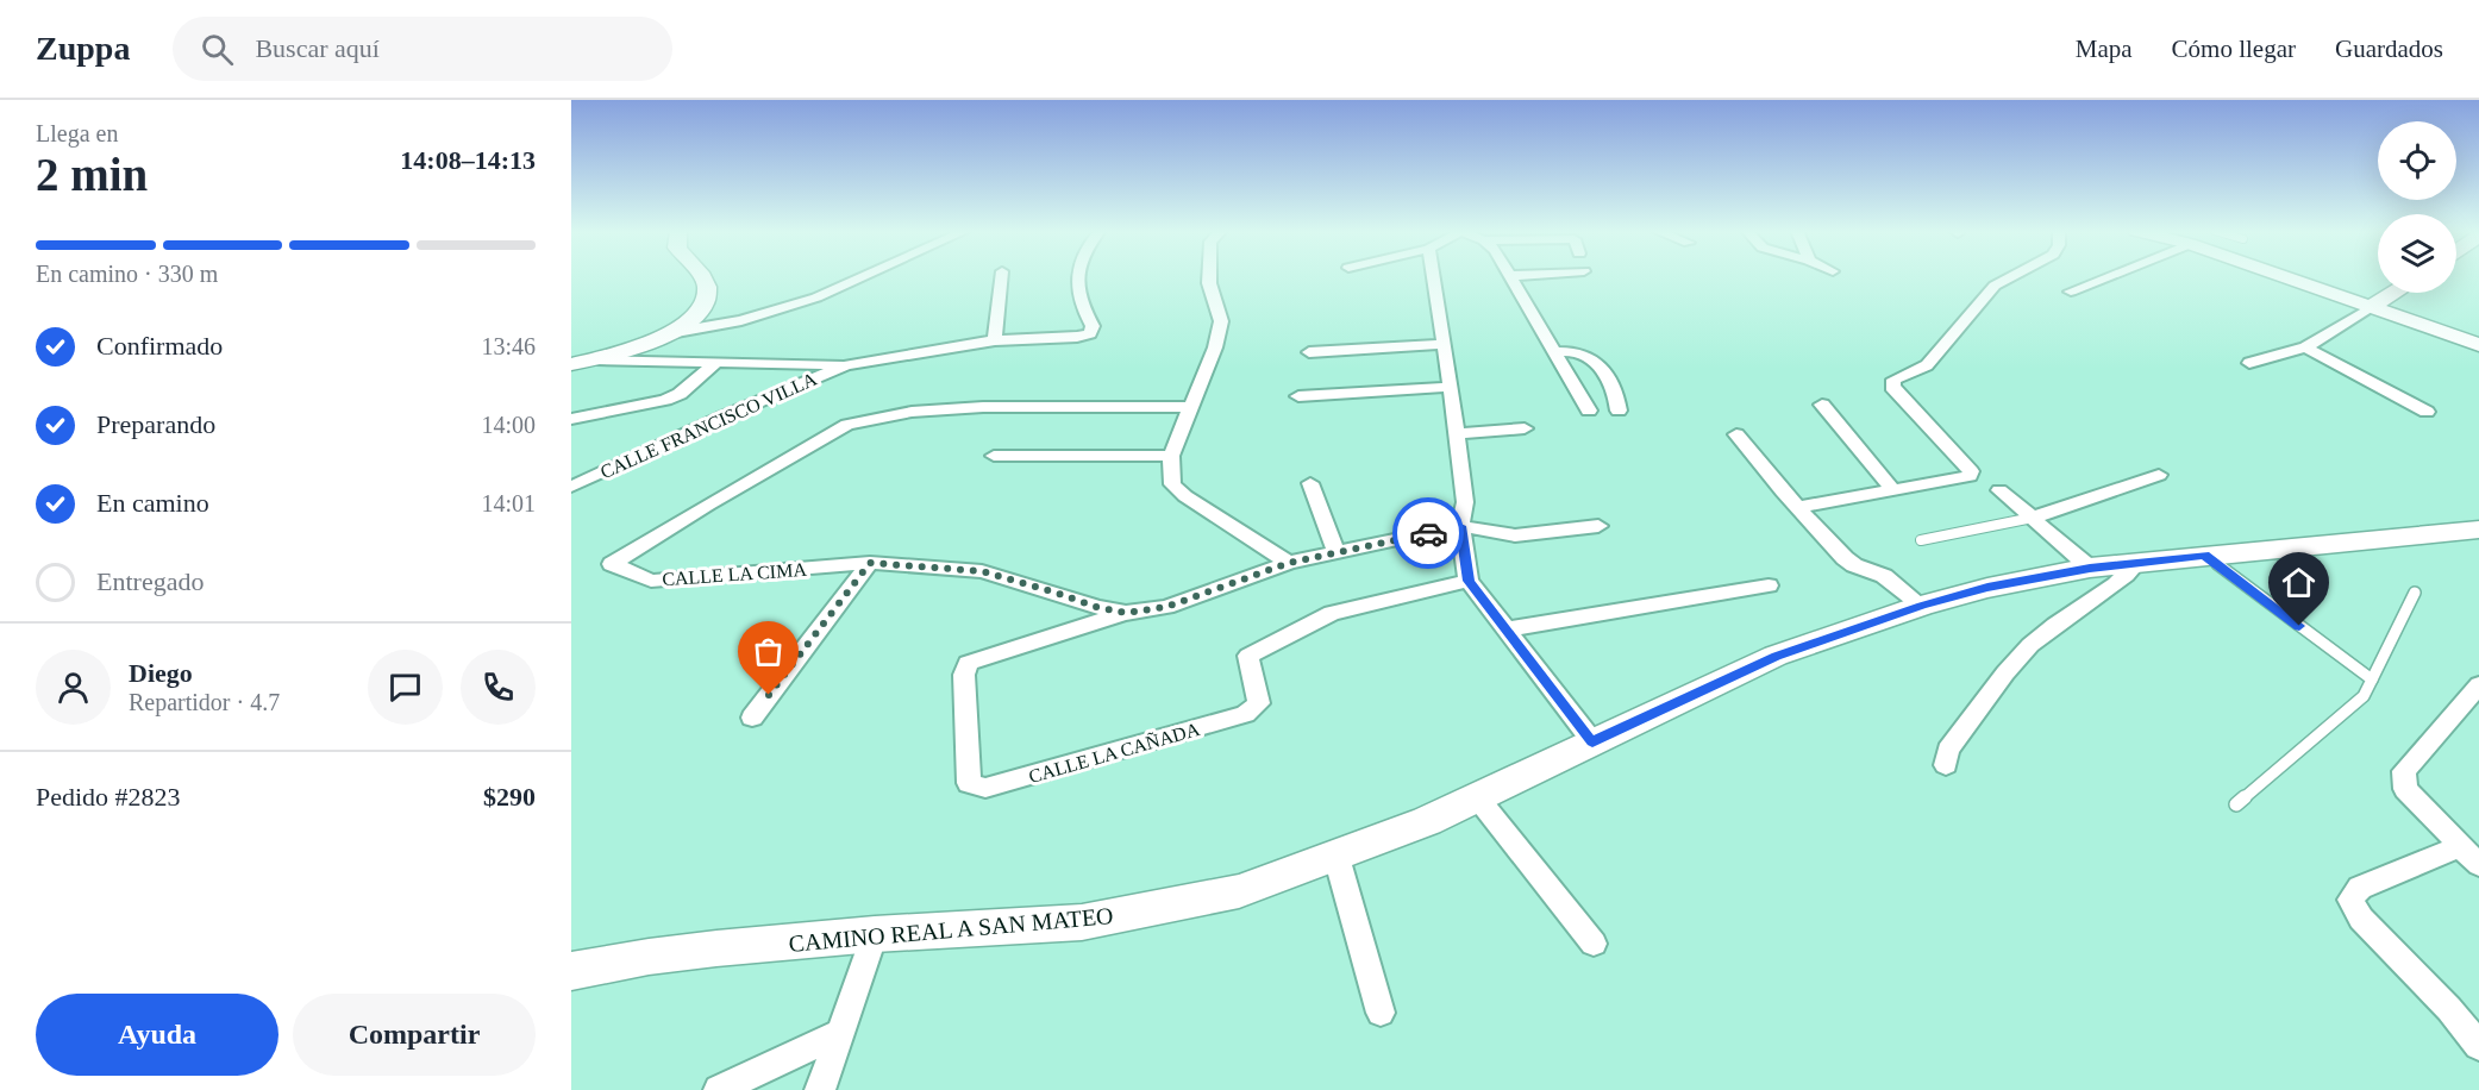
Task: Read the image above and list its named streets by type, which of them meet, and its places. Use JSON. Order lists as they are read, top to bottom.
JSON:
{
  "streets": {
    "street": [
      "CALLE FRANCISCO VILLA",
      "CALLE LA CIMA",
      "CALLE LA CAÑADA",
      "CAMINO REAL A SAN MATEO"
    ]
  },
  "crossings": [
    ["CALLE LA CIMA", "CALLE LA CAÑADA"]
  ],
  "page": {
    "header": "Zuppa",
    "search": "Buscar aquí",
    "nav": ["Mapa", "Cómo llegar", "Guardados"],
    "heading": ["2 min", "Llega en", "14:08–14:13"],
    "panel": [
      "Diego",
      "Repartidor · 4.7",
      "Pedido #2823",
      "$290"
    ],
    "bar": "En camino · 330 m",
    "list": [
      ["Confirmado", "13:46"],
      ["Preparando", "14:00"],
      ["En camino", "14:01"],
      "Entregado"
    ],
    "buttons": ["Ayuda", "Compartir"]
  }
}
